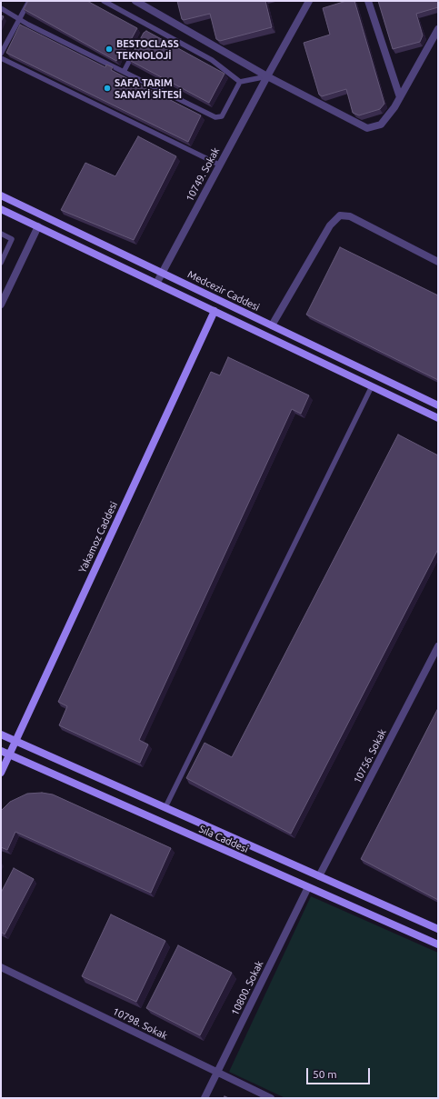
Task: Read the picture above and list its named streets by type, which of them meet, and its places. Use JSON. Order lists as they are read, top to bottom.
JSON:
{
  "streets": {
    "street": [
      "10749. Sokak",
      "Medcezir Caddesi",
      "Yakamoz Caddesi",
      "10756. Sokak",
      "Sıla Caddesi",
      "10800. Sokak",
      "10798. Sokak"
    ]
  },
  "crossings": [
    ["10749. Sokak", "Medcezir Caddesi"],
    ["Yakamoz Caddesi", "Sıla Caddesi"],
    ["Sıla Caddesi", "10800. Sokak"],
    ["10800. Sokak", "10798. Sokak"]
  ],
  "places": ["BESTOCLASS TEKNOLOJİ", "SAFA TARIM SANAYİ SİTESİ"],
  "scale_bar": "50 m"
}
